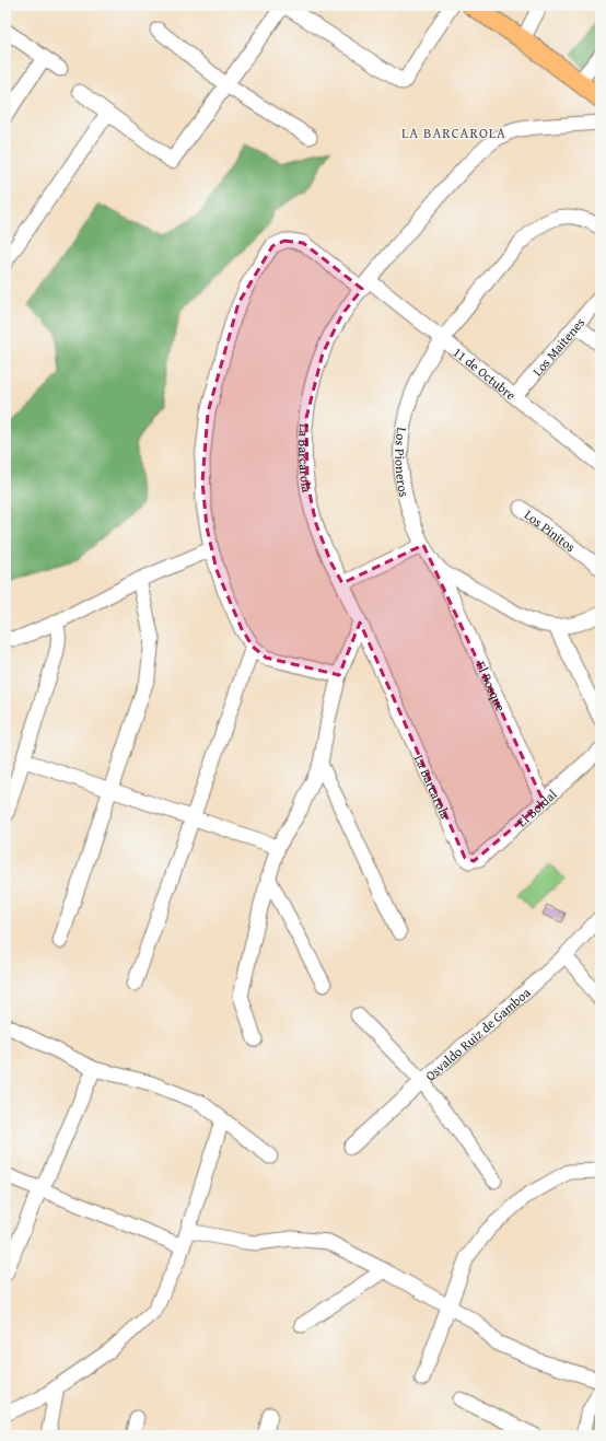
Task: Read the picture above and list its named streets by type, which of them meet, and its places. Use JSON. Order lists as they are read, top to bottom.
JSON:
{
  "streets": {
    "street": [
      "Los Maitenes",
      "11 de Octubre",
      "La Barcarola",
      "Los Pioneros",
      "Los Pinitos",
      "El Bosque",
      "El Boldal",
      "Osvaldo Ruiz de Gamboa"
    ]
  },
  "crossings": [
    ["Los Maitenes", "11 de Octubre"],
    ["11 de Octubre", "La Barcarola"],
    ["11 de Octubre", "Los Pioneros"],
    ["La Barcarola", "El Boldal"],
    ["Los Pioneros", "El Bosque"],
    ["El Bosque", "El Boldal"]
  ],
  "districts": ["LA BARCAROLA"]
}
